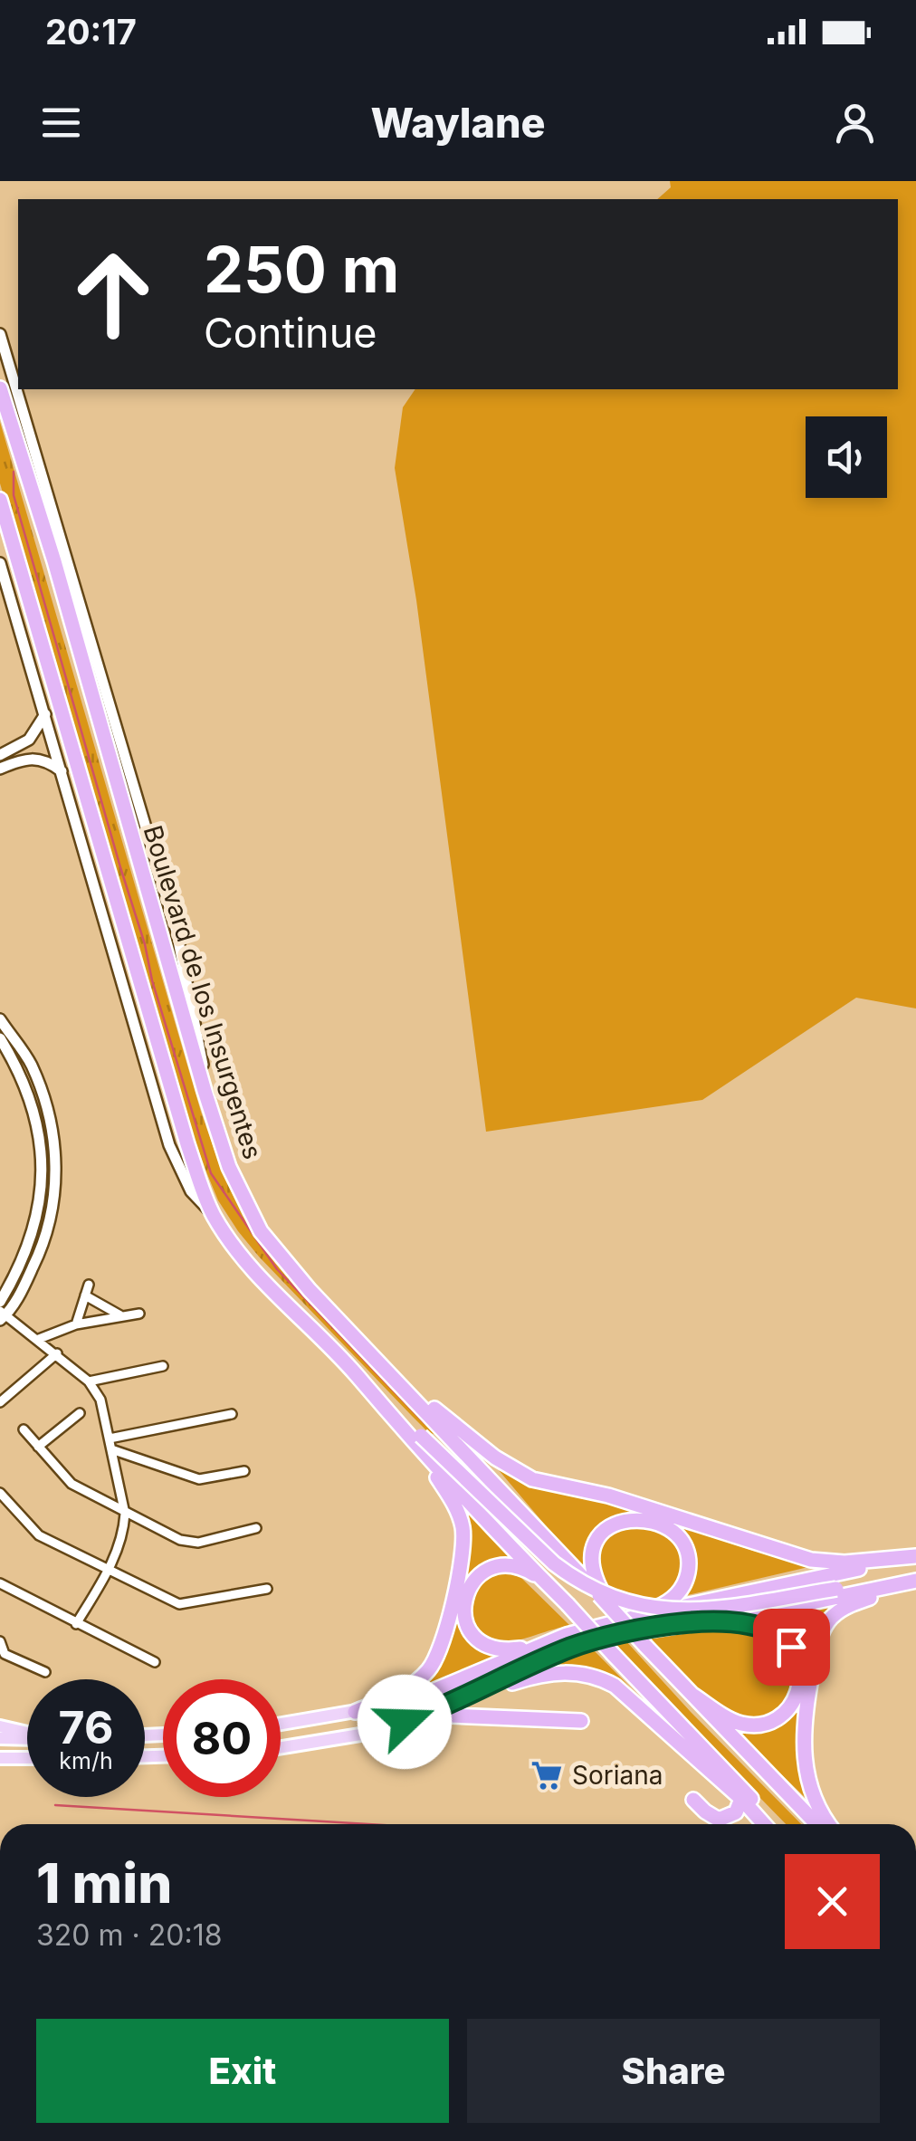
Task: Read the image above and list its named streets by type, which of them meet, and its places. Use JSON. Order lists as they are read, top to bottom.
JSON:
{
  "streets": {
    "highway": ["Boulevard de los Insurgentes"]
  },
  "places": {
    "supermarket": ["Soriana"]
  },
  "page": {
    "status": "20:17",
    "header": "Waylane",
    "turn": ["250 m", "Continue"],
    "speed": "76 km/h",
    "limit": "80",
    "heading": ["1 min", "320 m · 20:18"],
    "buttons": ["Exit", "Share"]
  }
}
